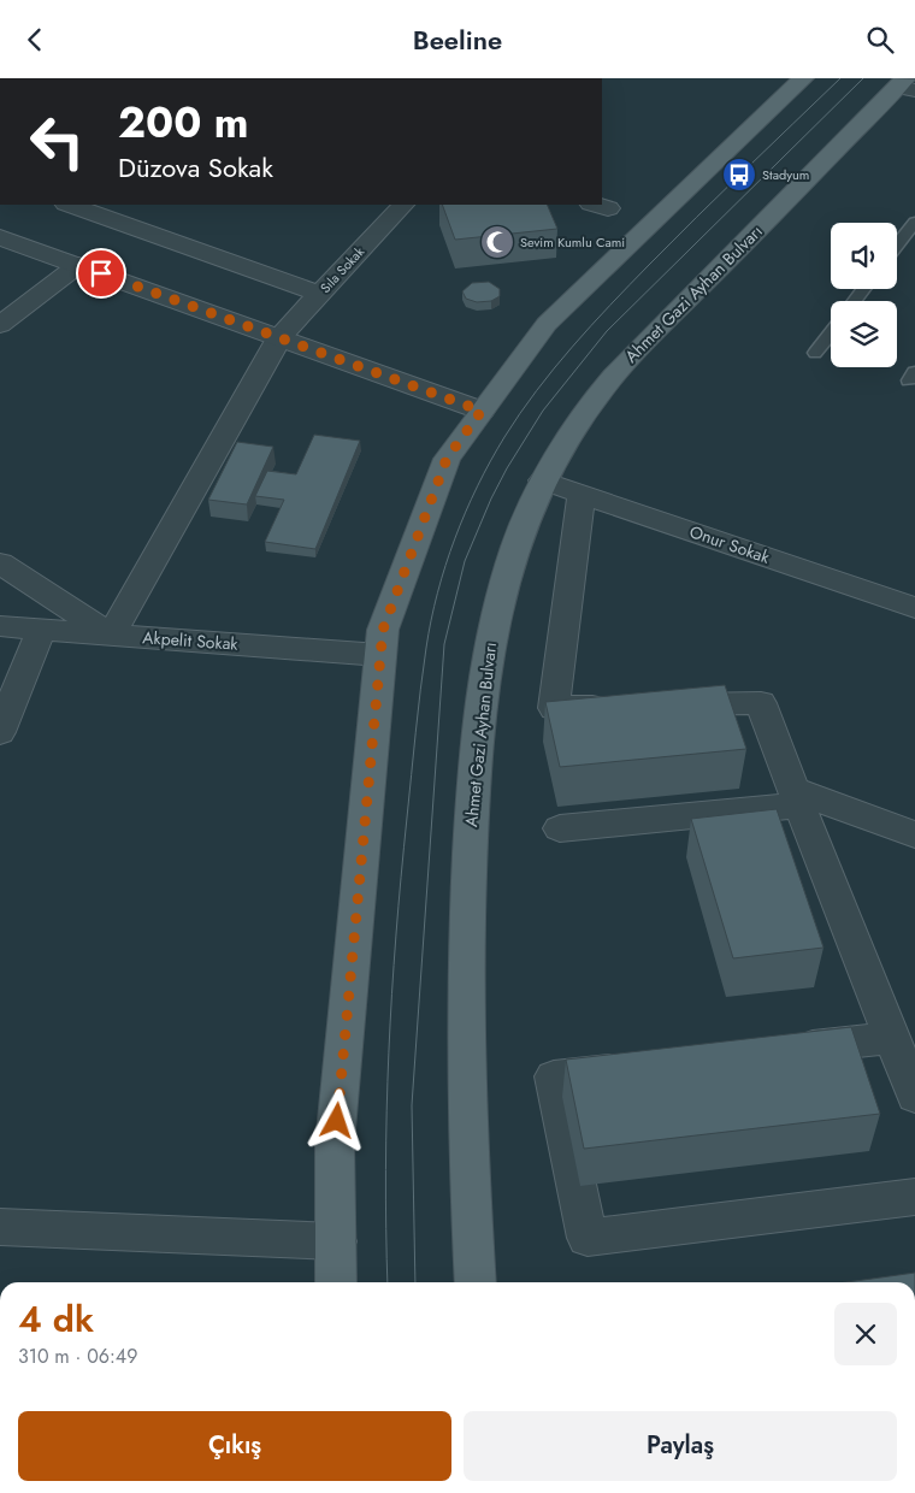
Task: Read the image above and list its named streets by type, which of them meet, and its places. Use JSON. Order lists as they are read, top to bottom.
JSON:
{
  "streets": {
    "main road": ["Ahmet Gazi Ayhan Bulvarı"],
    "street": ["Sıla Sokak", "Onur Sokak", "Akpelit Sokak"]
  },
  "crossings": [
    ["Sıla Sokak", "Akpelit Sokak"],
    ["Ahmet Gazi Ayhan Bulvarı", "Onur Sokak"]
  ],
  "places": {
    "bus stop": ["Stadyum"],
    "mosque": ["Sevim Kumlu Cami"]
  },
  "page": {
    "header": "Beeline",
    "turn": ["200 m", "Düzova Sokak"],
    "heading": ["4 dk", "310 m · 06:49"],
    "buttons": ["Çıkış", "Paylaş"]
  }
}
